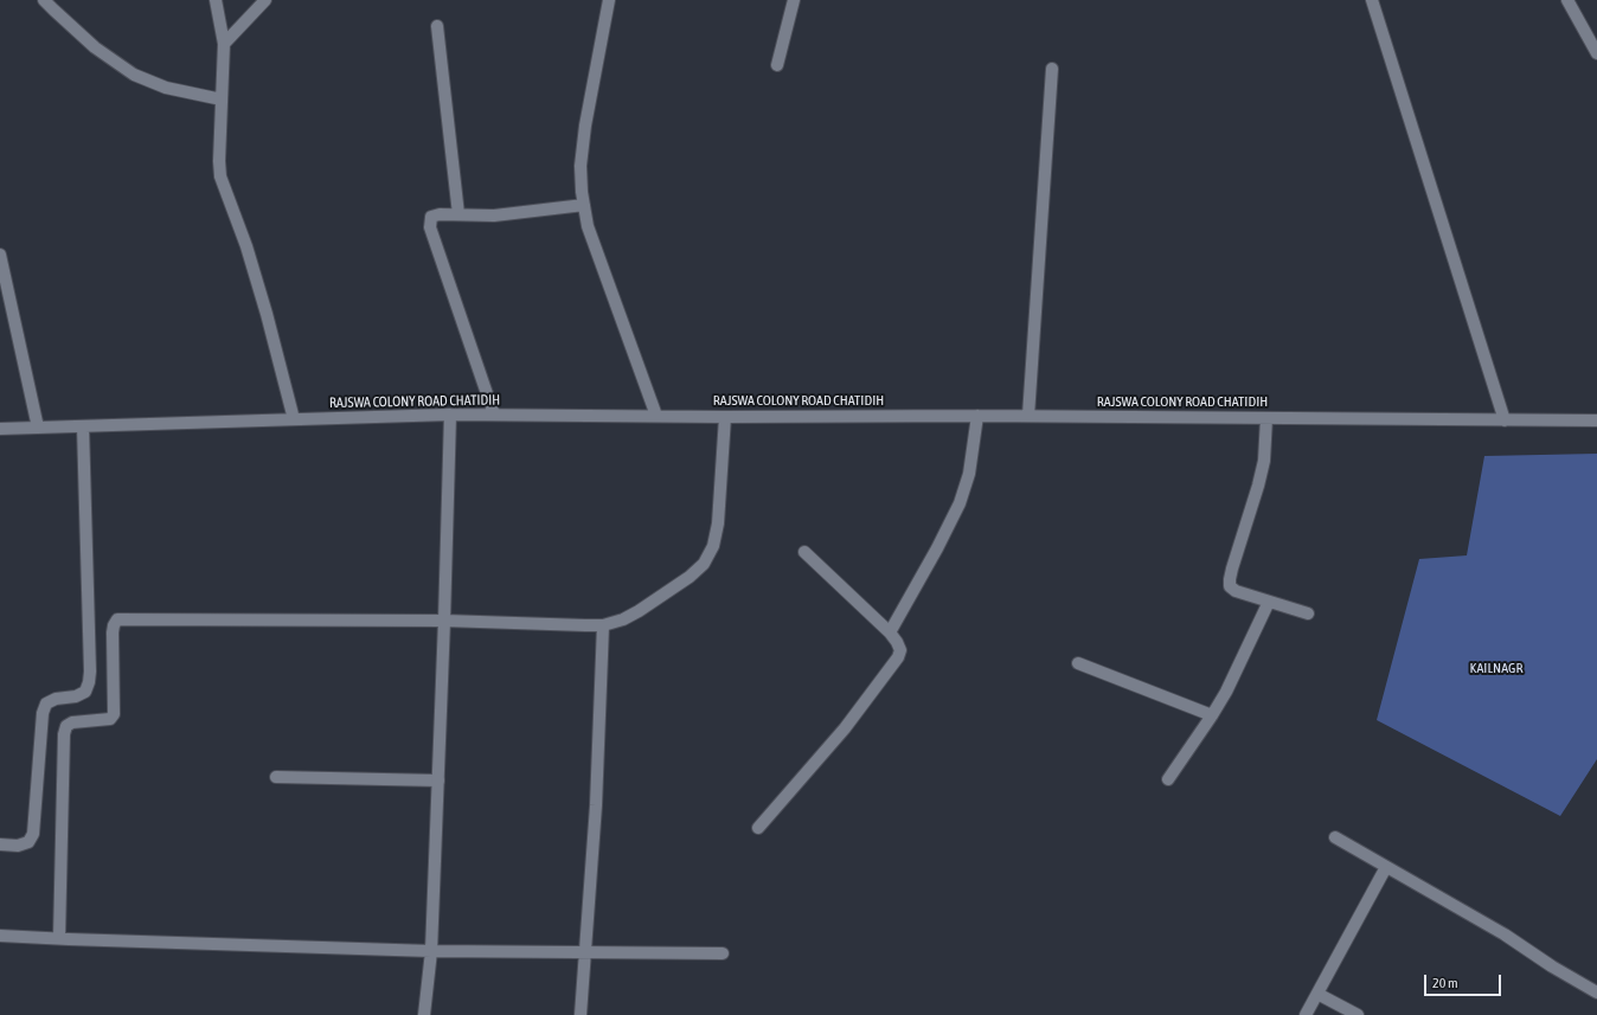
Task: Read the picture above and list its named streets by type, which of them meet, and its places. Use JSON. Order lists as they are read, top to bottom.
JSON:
{
  "streets": {
    "street": ["RAJSWA COLONY ROAD CHATIDIH"]
  },
  "parks": ["KAILNAGR"],
  "scale_bar": "20 m"
}
